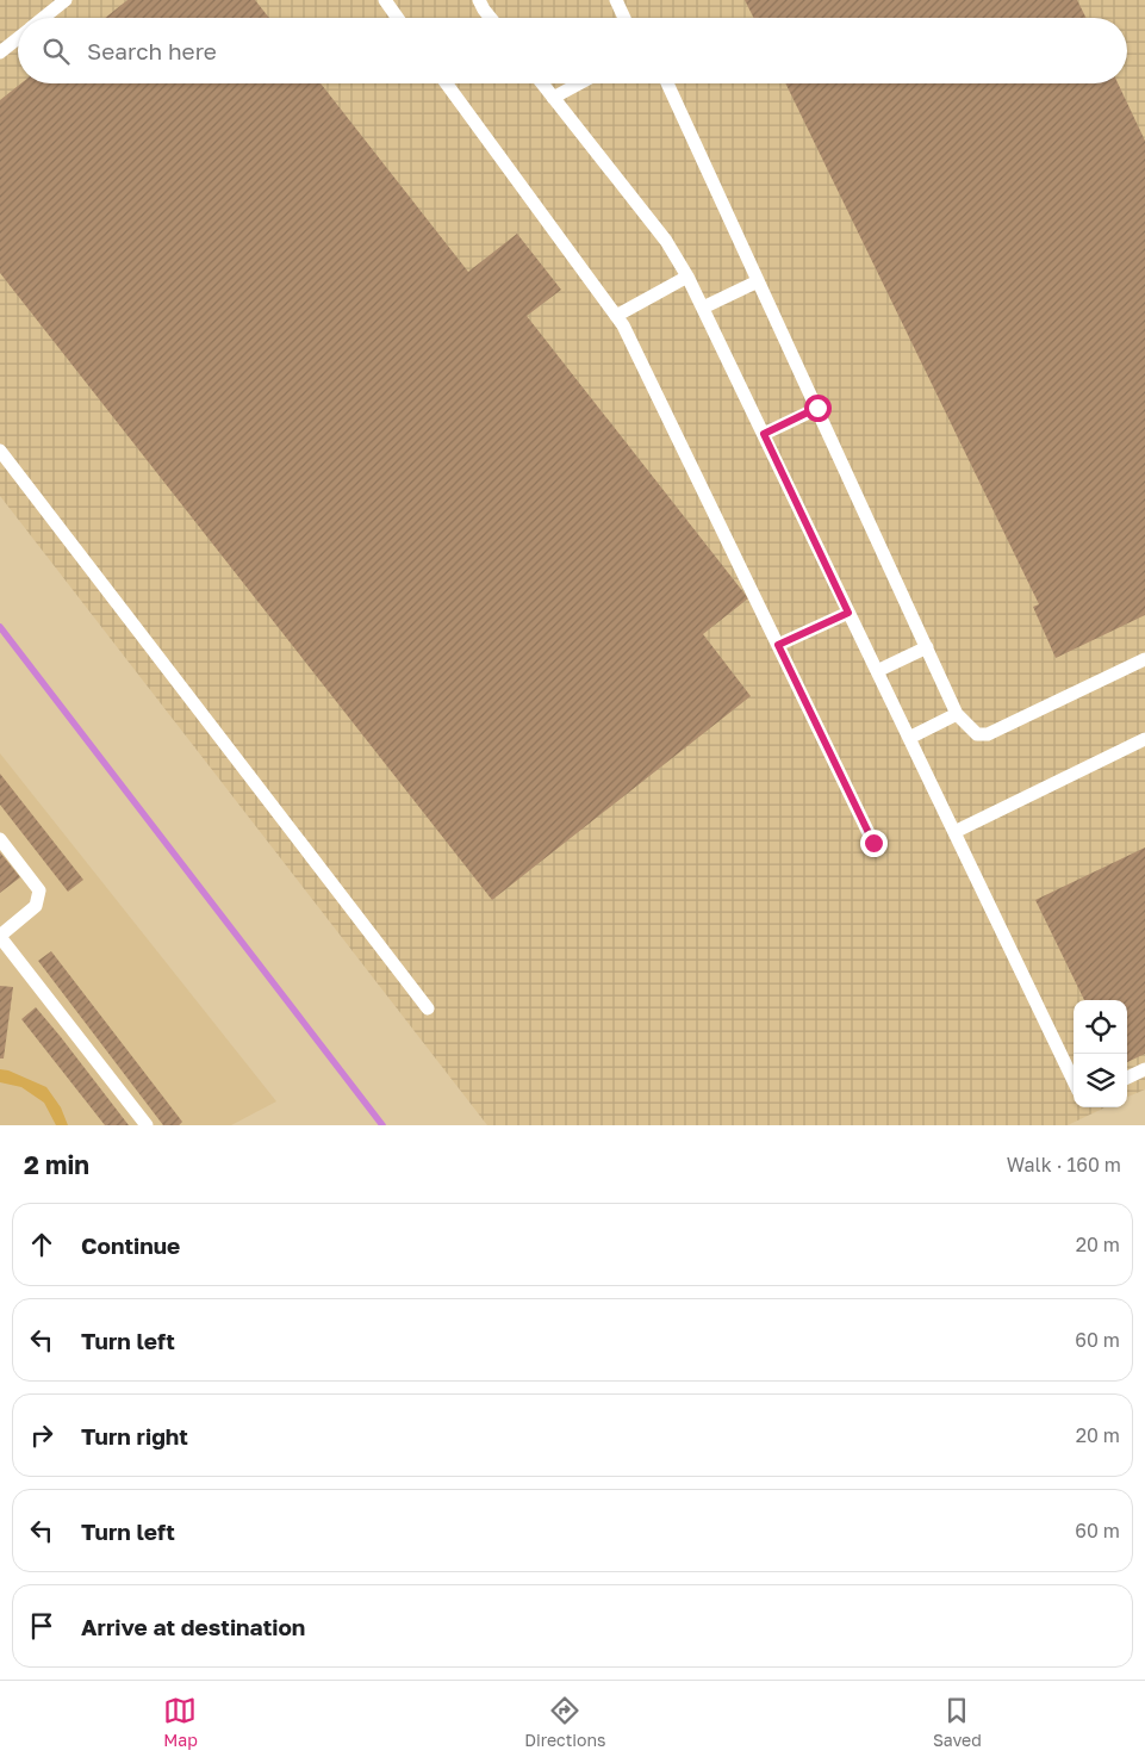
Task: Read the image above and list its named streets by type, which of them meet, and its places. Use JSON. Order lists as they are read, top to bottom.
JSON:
{
  "page": {
    "search": "Search here",
    "heading": ["2 min", "Walk · 160 m"],
    "list": [
      ["Continue", "20 m"],
      ["Turn left", "60 m"],
      ["Turn right", "20 m"],
      ["Turn left", "60 m"],
      "Arrive at destination"
    ],
    "nav": ["Map", "Directions", "Saved"]
  }
}
